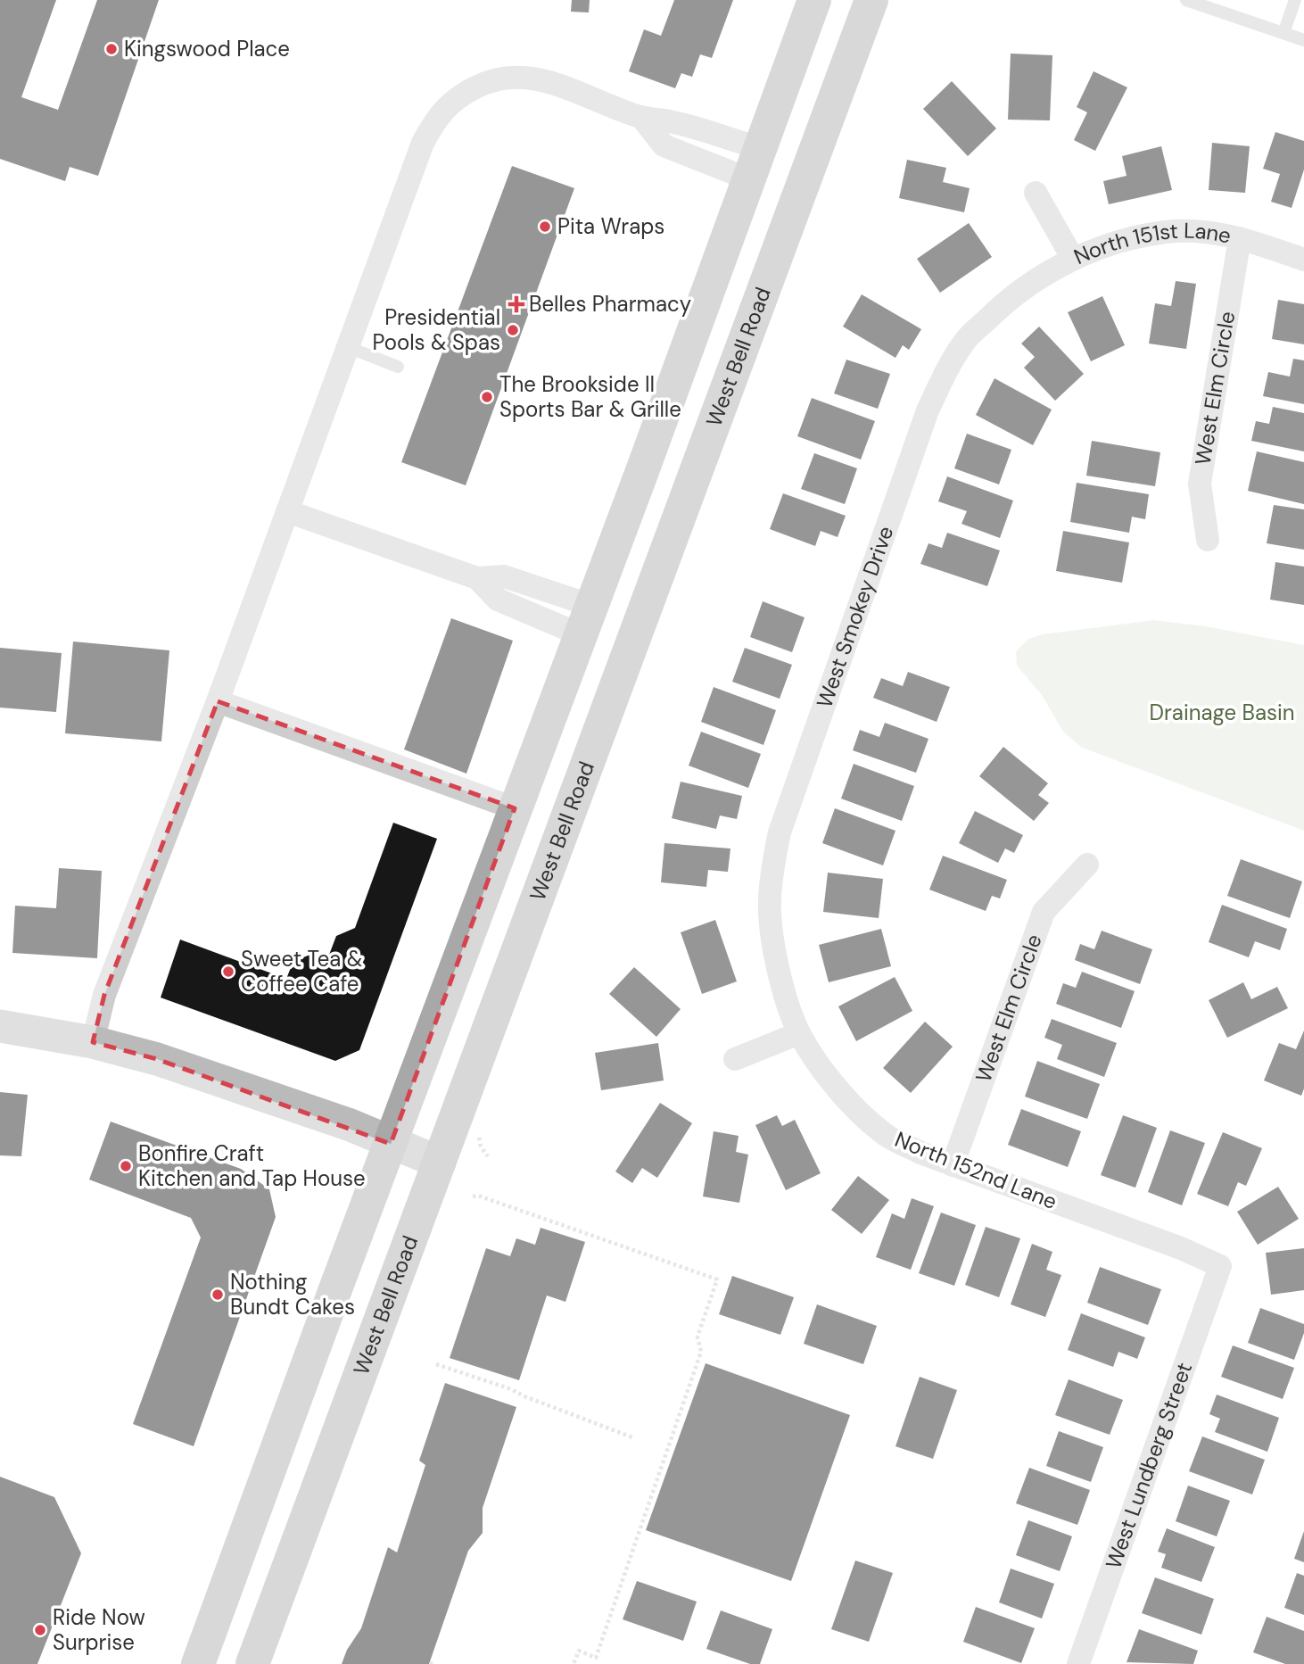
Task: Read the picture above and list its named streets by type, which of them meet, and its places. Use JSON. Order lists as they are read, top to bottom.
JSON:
{
  "streets": {
    "main road": ["West Bell Road"],
    "street": [
      "North 151st Lane",
      "West Elm Circle",
      "West Smokey Drive",
      "North 152nd Lane",
      "West Lundberg Street"
    ]
  },
  "crossings": [
    ["North 151st Lane", "West Elm Circle"],
    ["North 151st Lane", "West Smokey Drive"],
    ["West Elm Circle", "North 152nd Lane"],
    ["West Smokey Drive", "North 152nd Lane"],
    ["North 152nd Lane", "West Lundberg Street"]
  ],
  "parks": ["Drainage Basin"],
  "places": {
    "other": [
      "Kingswood Place",
      "Pita Wraps",
      "Presidential Pools & Spas",
      "The Brookside II Sports Bar & Grille",
      "Sweet Tea & Coffee Cafe",
      "Bonfire Craft Kitchen and Tap House",
      "Nothing Bundt Cakes",
      "Ride Now Surprise"
    ],
    "health": ["Belles Pharmacy"]
  }
}
